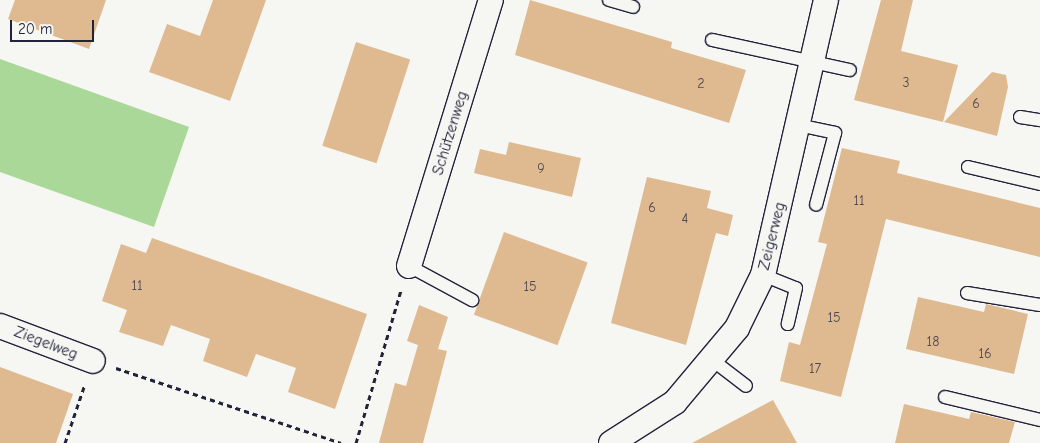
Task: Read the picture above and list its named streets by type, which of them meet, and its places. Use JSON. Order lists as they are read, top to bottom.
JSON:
{
  "streets": {
    "street": ["Schützenweg", "Zeigerweg", "Ziegelweg"]
  },
  "house_numbers": [
    "3",
    "2",
    "6",
    "9",
    "11",
    "6",
    "4",
    "11",
    "15",
    "15",
    "18",
    "16",
    "17"
  ],
  "scale_bar": "20 m"
}
